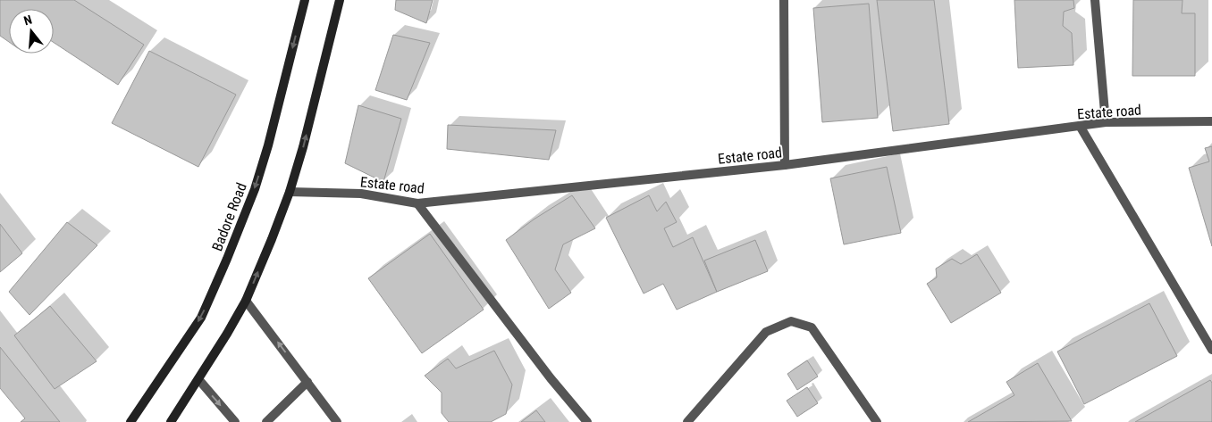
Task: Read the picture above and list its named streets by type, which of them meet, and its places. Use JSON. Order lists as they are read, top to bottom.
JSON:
{
  "streets": {
    "main road": ["Badore Road"],
    "street": ["Estate road"]
  },
  "north": "top"
}
